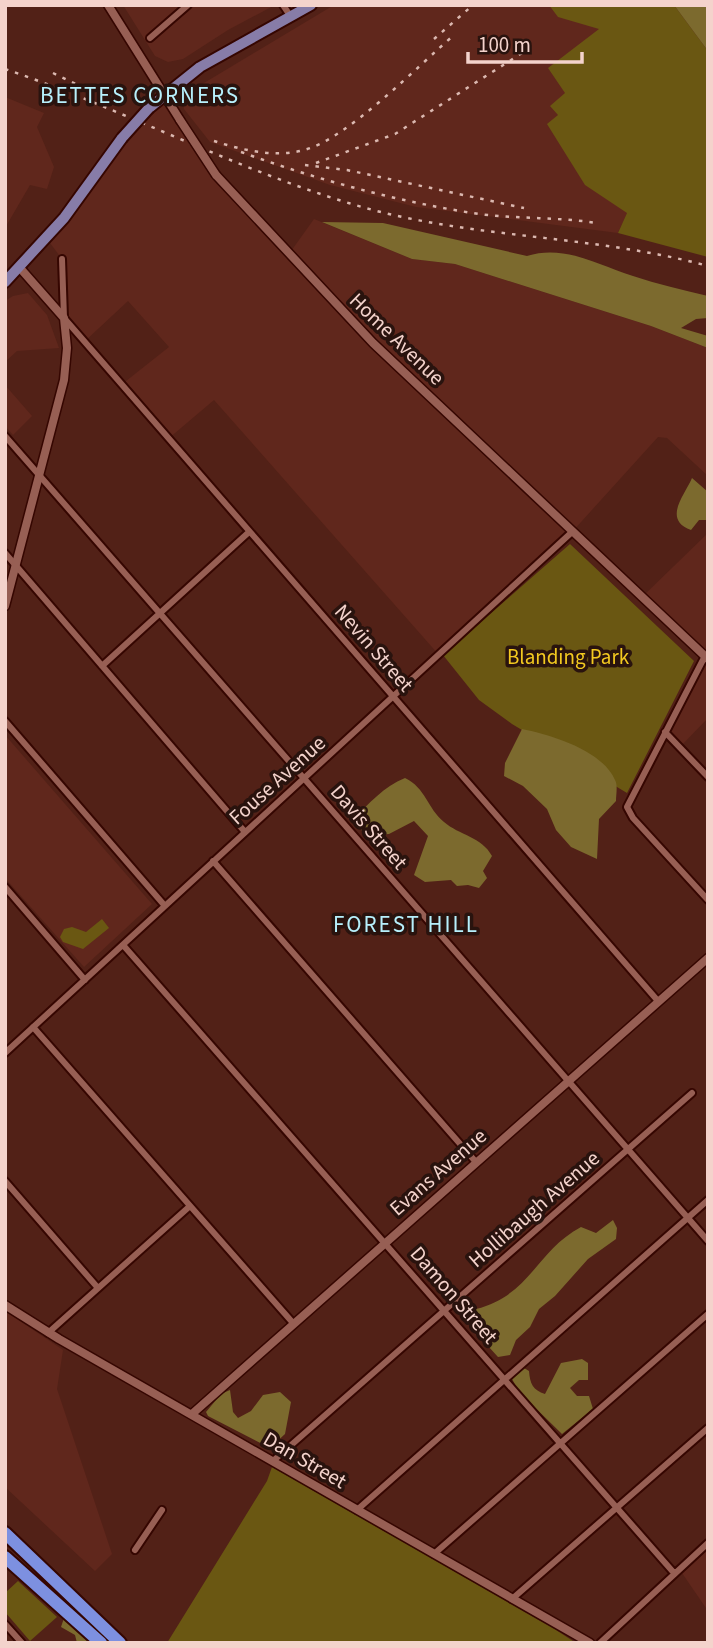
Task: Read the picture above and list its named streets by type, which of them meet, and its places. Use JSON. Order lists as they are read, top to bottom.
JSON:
{
  "streets": {
    "street": [
      "Home Avenue",
      "Nevin Street",
      "Fouse Avenue",
      "Davis Street",
      "Evans Avenue",
      "Hollibaugh Avenue",
      "Damon Street",
      "Dan Street"
    ]
  },
  "crossings": [
    ["Home Avenue", "Fouse Avenue"],
    ["Nevin Street", "Fouse Avenue"],
    ["Nevin Street", "Evans Avenue"],
    ["Fouse Avenue", "Davis Street"],
    ["Fouse Avenue", "Damon Street"],
    ["Davis Street", "Evans Avenue"],
    ["Davis Street", "Hollibaugh Avenue"],
    ["Evans Avenue", "Damon Street"],
    ["Evans Avenue", "Dan Street"],
    ["Hollibaugh Avenue", "Damon Street"],
    ["Hollibaugh Avenue", "Dan Street"]
  ],
  "districts": ["BETTES CORNERS", "FOREST HILL"],
  "parks": ["Blanding Park"],
  "scale_bar": "100 m"
}
